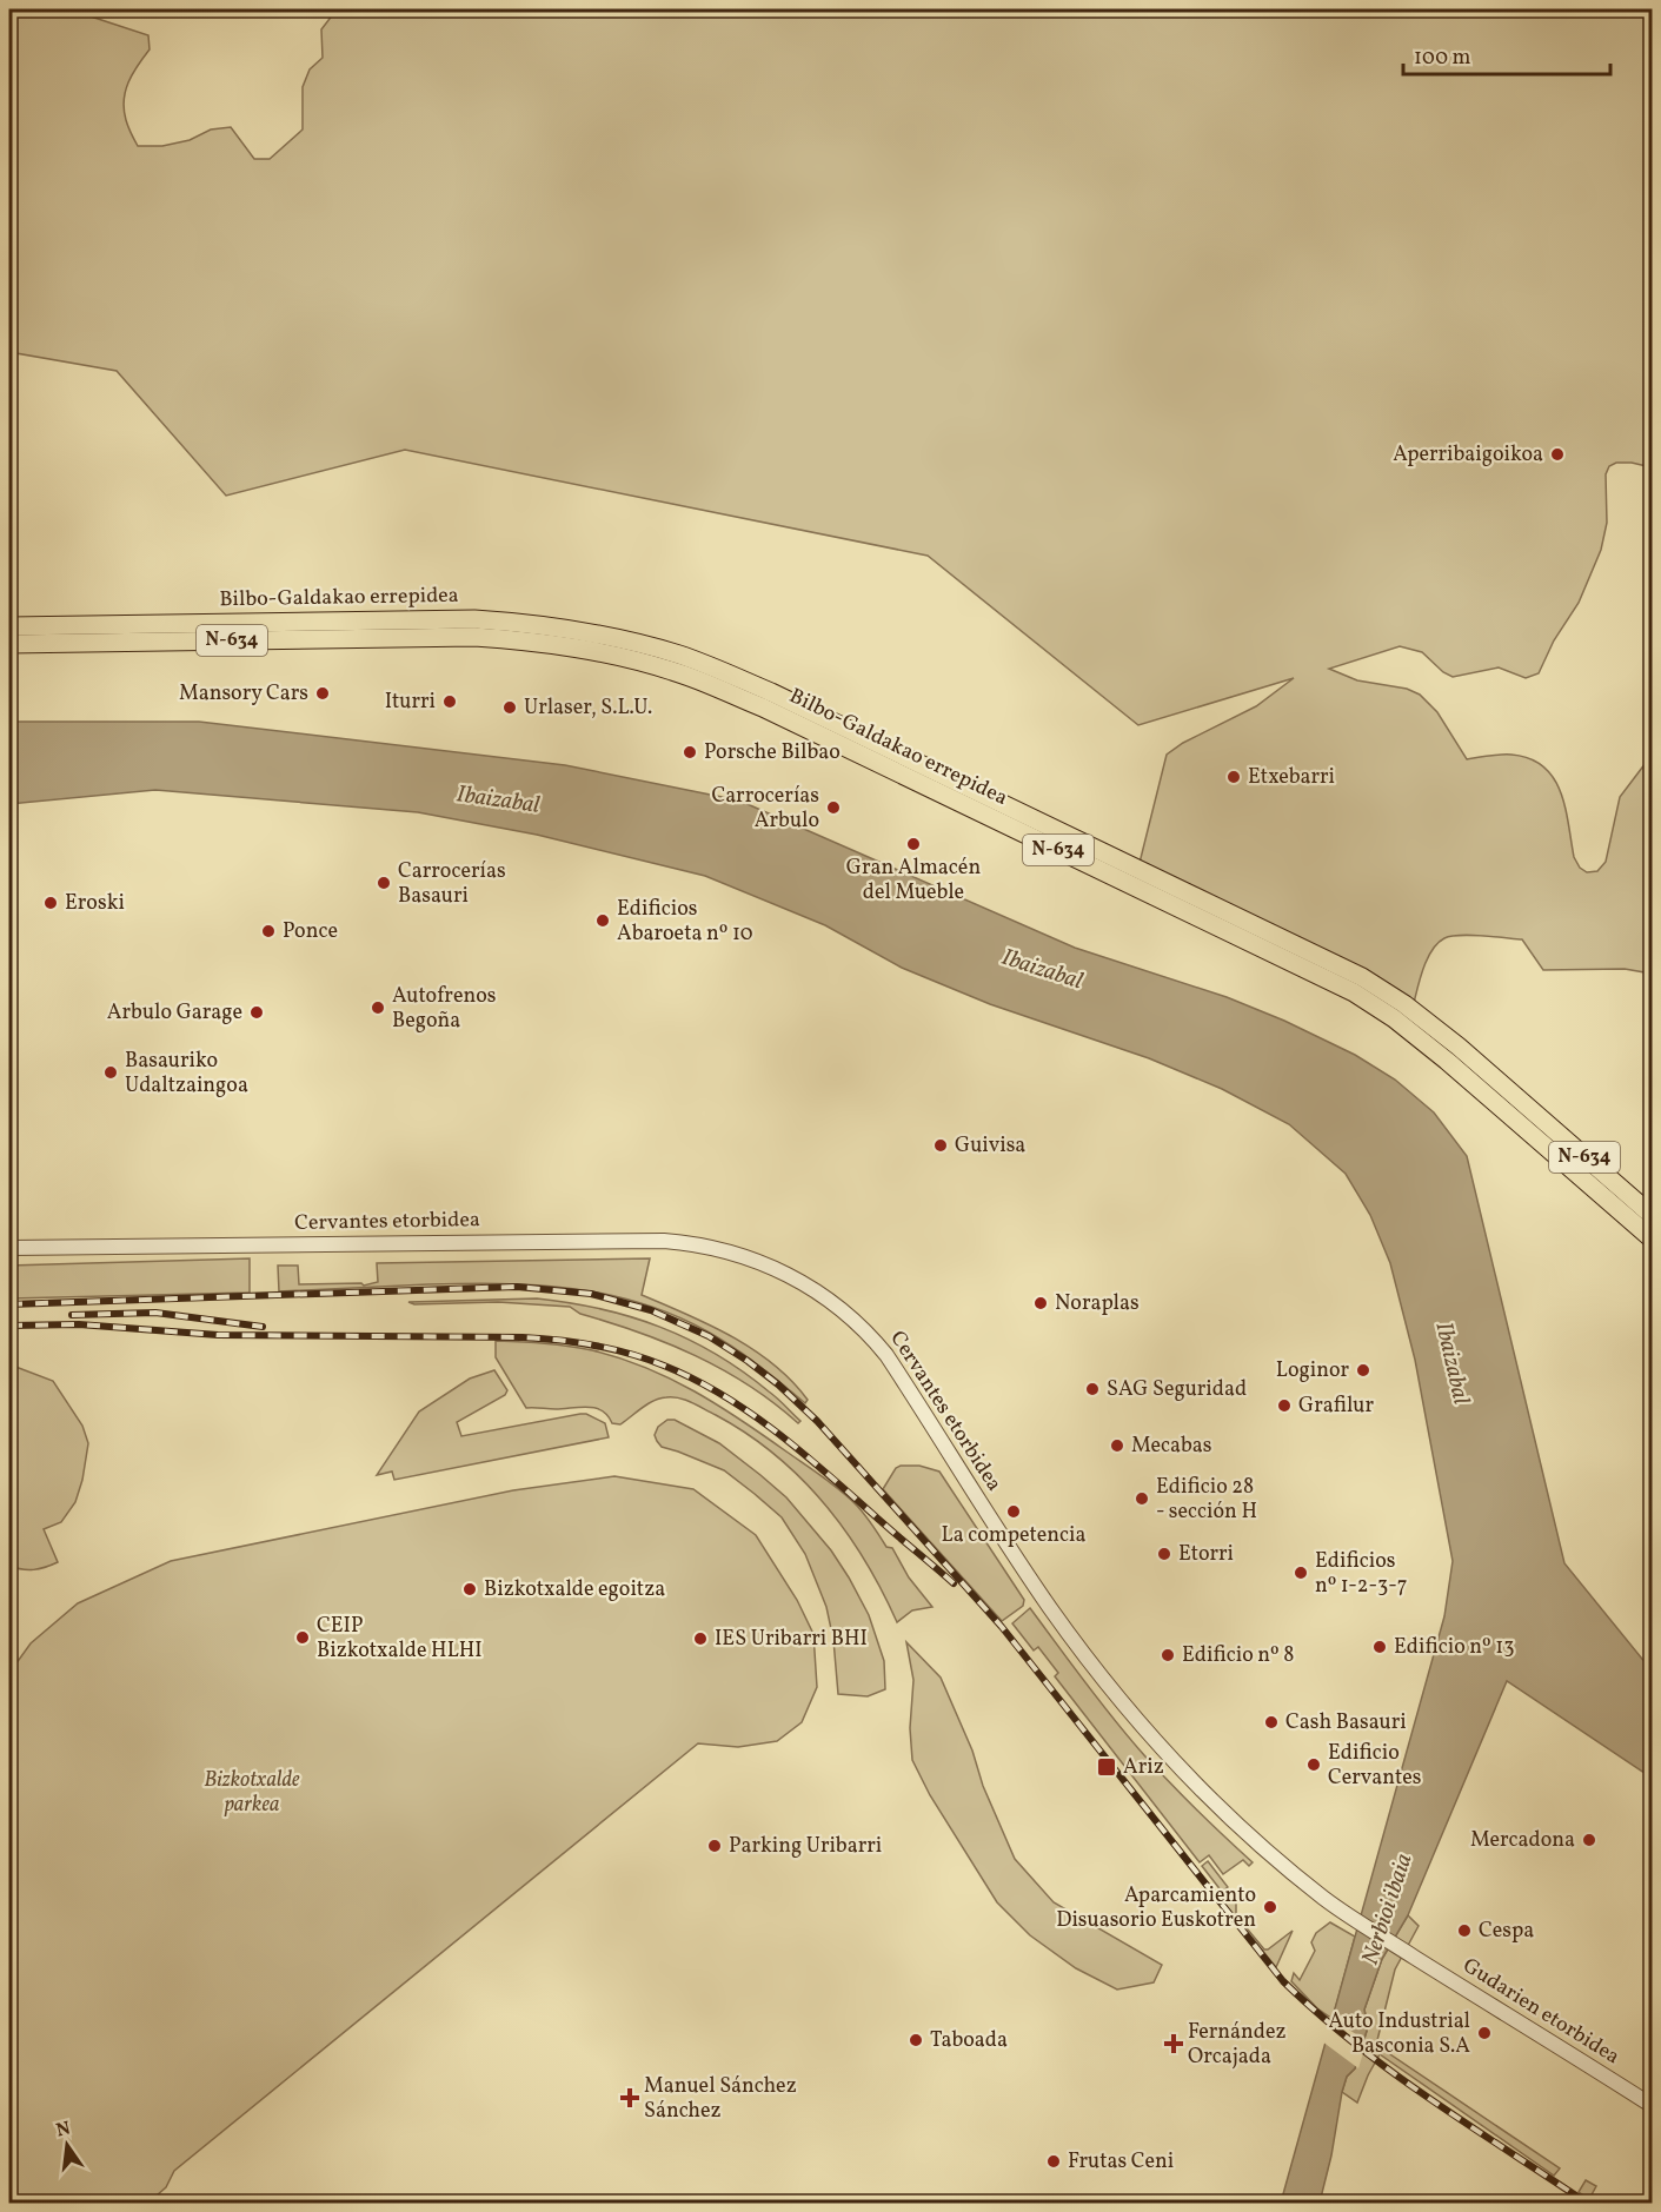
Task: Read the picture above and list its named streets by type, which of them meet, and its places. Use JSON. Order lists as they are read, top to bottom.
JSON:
{
  "streets": {
    "highway": ["Bilbo-Galdakao errepidea", "N-634"],
    "street": ["Cervantes etorbidea", "Gudarien etorbidea"]
  },
  "crossings": [
    ["Cervantes etorbidea", "Gudarien etorbidea"]
  ],
  "water": ["Ibaizabal", "Nerbioi ibaia"],
  "parks": ["Bizkotxalde parkea"],
  "places": {
    "other": [
      "Aperribaigoikoa",
      "Mansory Cars",
      "Iturri",
      "Urlaser, S.L.U.",
      "Porsche Bilbao",
      "Etxebarri",
      "Carrocerías Arbulo",
      "Gran Almacén del Mueble",
      "Carrocerías Basauri",
      "Eroski",
      "Edificios Abaroeta nº 10",
      "Ponce",
      "Autofrenos Begoña",
      "Arbulo Garage",
      "Basauriko Udaltzaingoa",
      "Guivisa",
      "Noraplas",
      "Loginor",
      "SAG Seguridad",
      "Grafilur",
      "Mecabas",
      "Edificio 28 - sección H",
      "La competencia",
      "Etorri",
      "Edificios nº 1-2-3-7",
      "Bizkotxalde egoitza",
      "CEIP Bizkotxalde HLHI",
      "IES Uribarri BHI",
      "Edificio nº 13",
      "Edificio nº 8",
      "Cash Basauri",
      "Edificio Cervantes",
      "Mercadona",
      "Parking Uribarri",
      "Aparcamiento Disuasorio Euskotren",
      "Cespa",
      "Auto Industrial Basconia S.A",
      "Taboada",
      "Frutas Ceni"
    ],
    "transit": ["Ariz"],
    "health": ["Fernández Orcajada", "Manuel Sánchez Sánchez"]
  },
  "scale_bar": "100 m",
  "north": "top"
}
